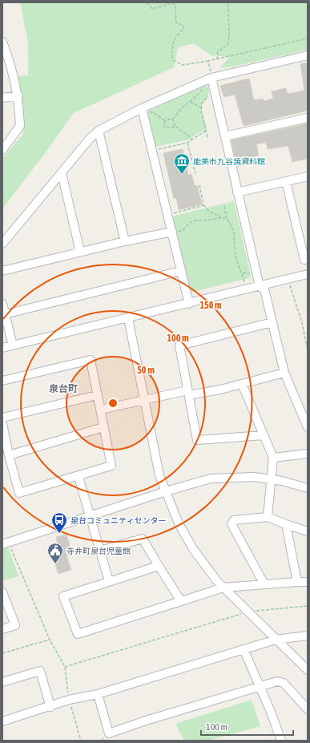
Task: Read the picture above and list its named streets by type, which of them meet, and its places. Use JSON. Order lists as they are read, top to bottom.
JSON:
{
  "districts": ["泉台町"],
  "places": {
    "museum": ["能美市九谷焼資料館"],
    "bus stop": ["泉台コミュニティセンター"],
    "public building": ["寺井町泉台児童館"]
  },
  "scale_bar": "100 m",
  "rings": ["150 m", "100 m", "50 m"]
}
